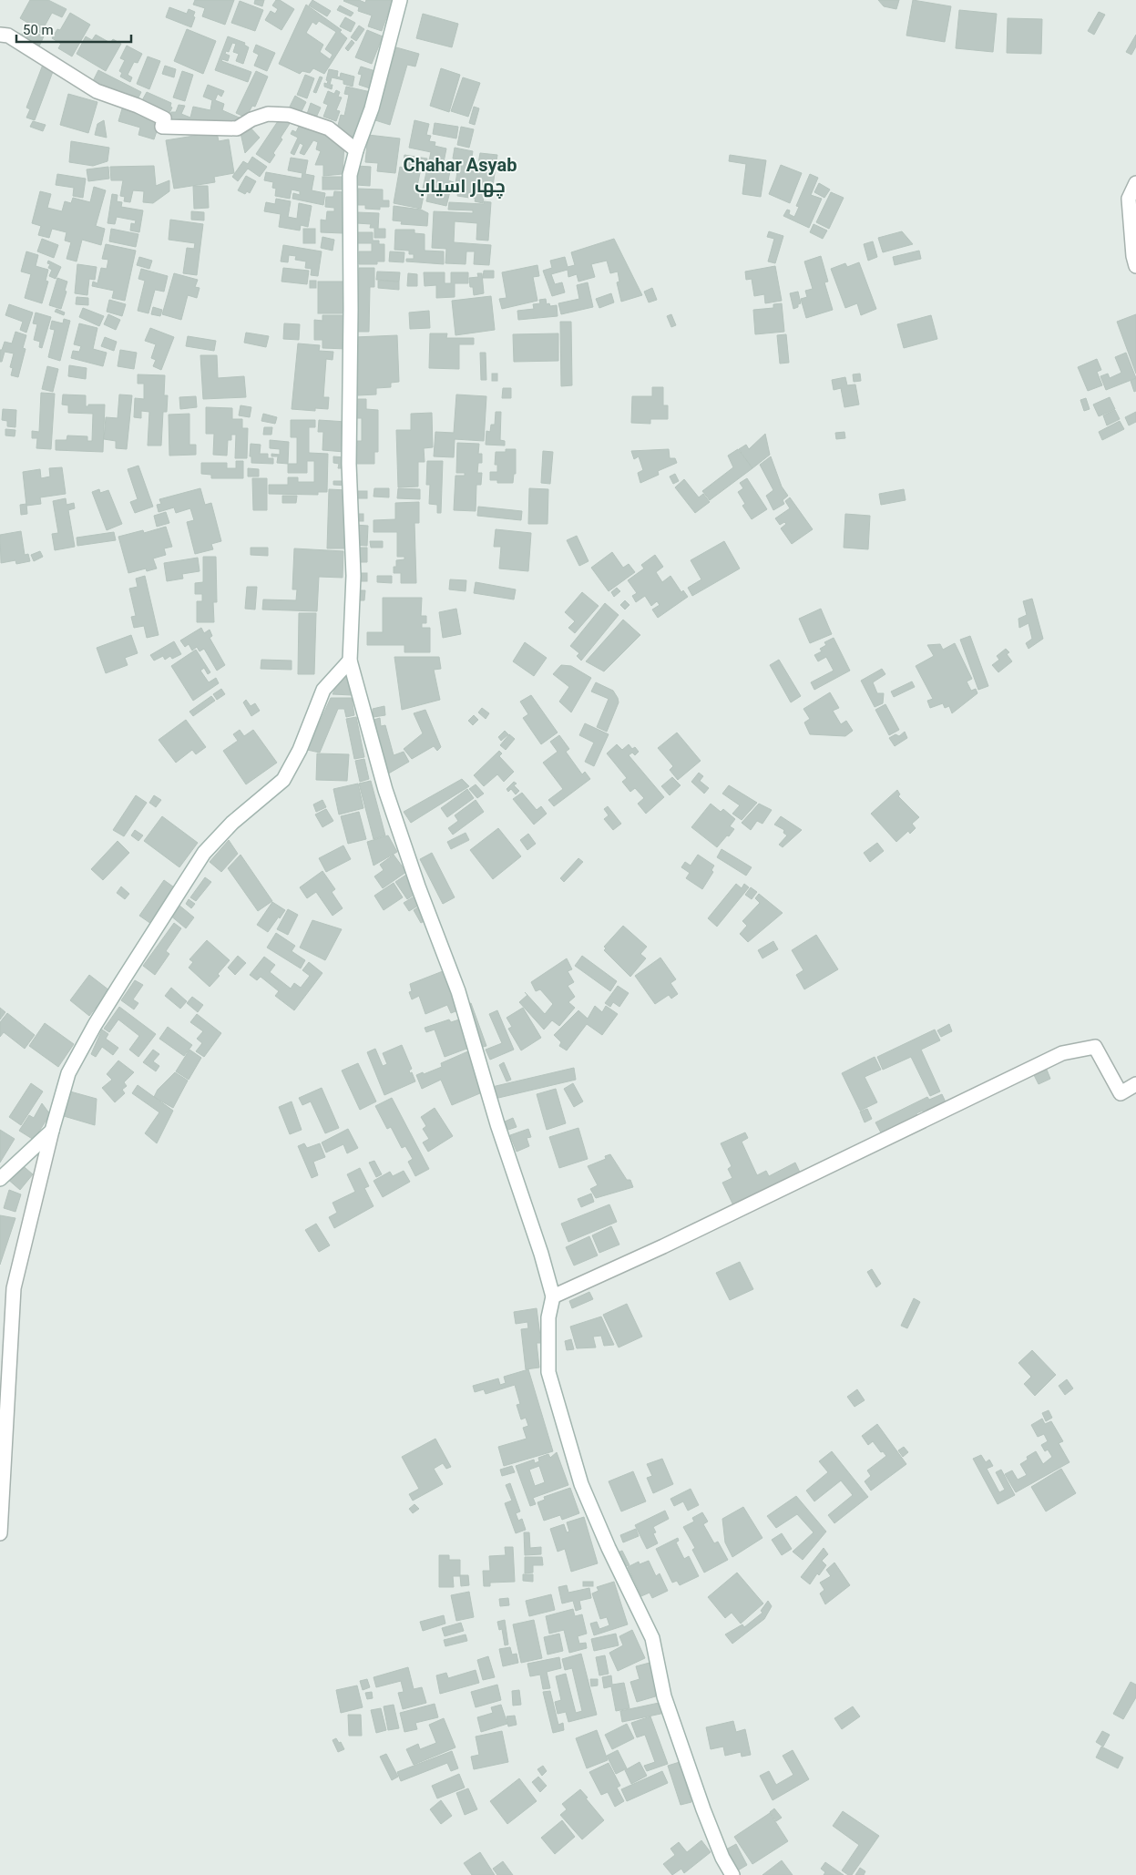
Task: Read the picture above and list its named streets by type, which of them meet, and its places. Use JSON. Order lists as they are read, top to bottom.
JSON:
{
  "districts": ["Chahar Asyab چهار اسیاب"],
  "scale_bar": "50 m"
}
